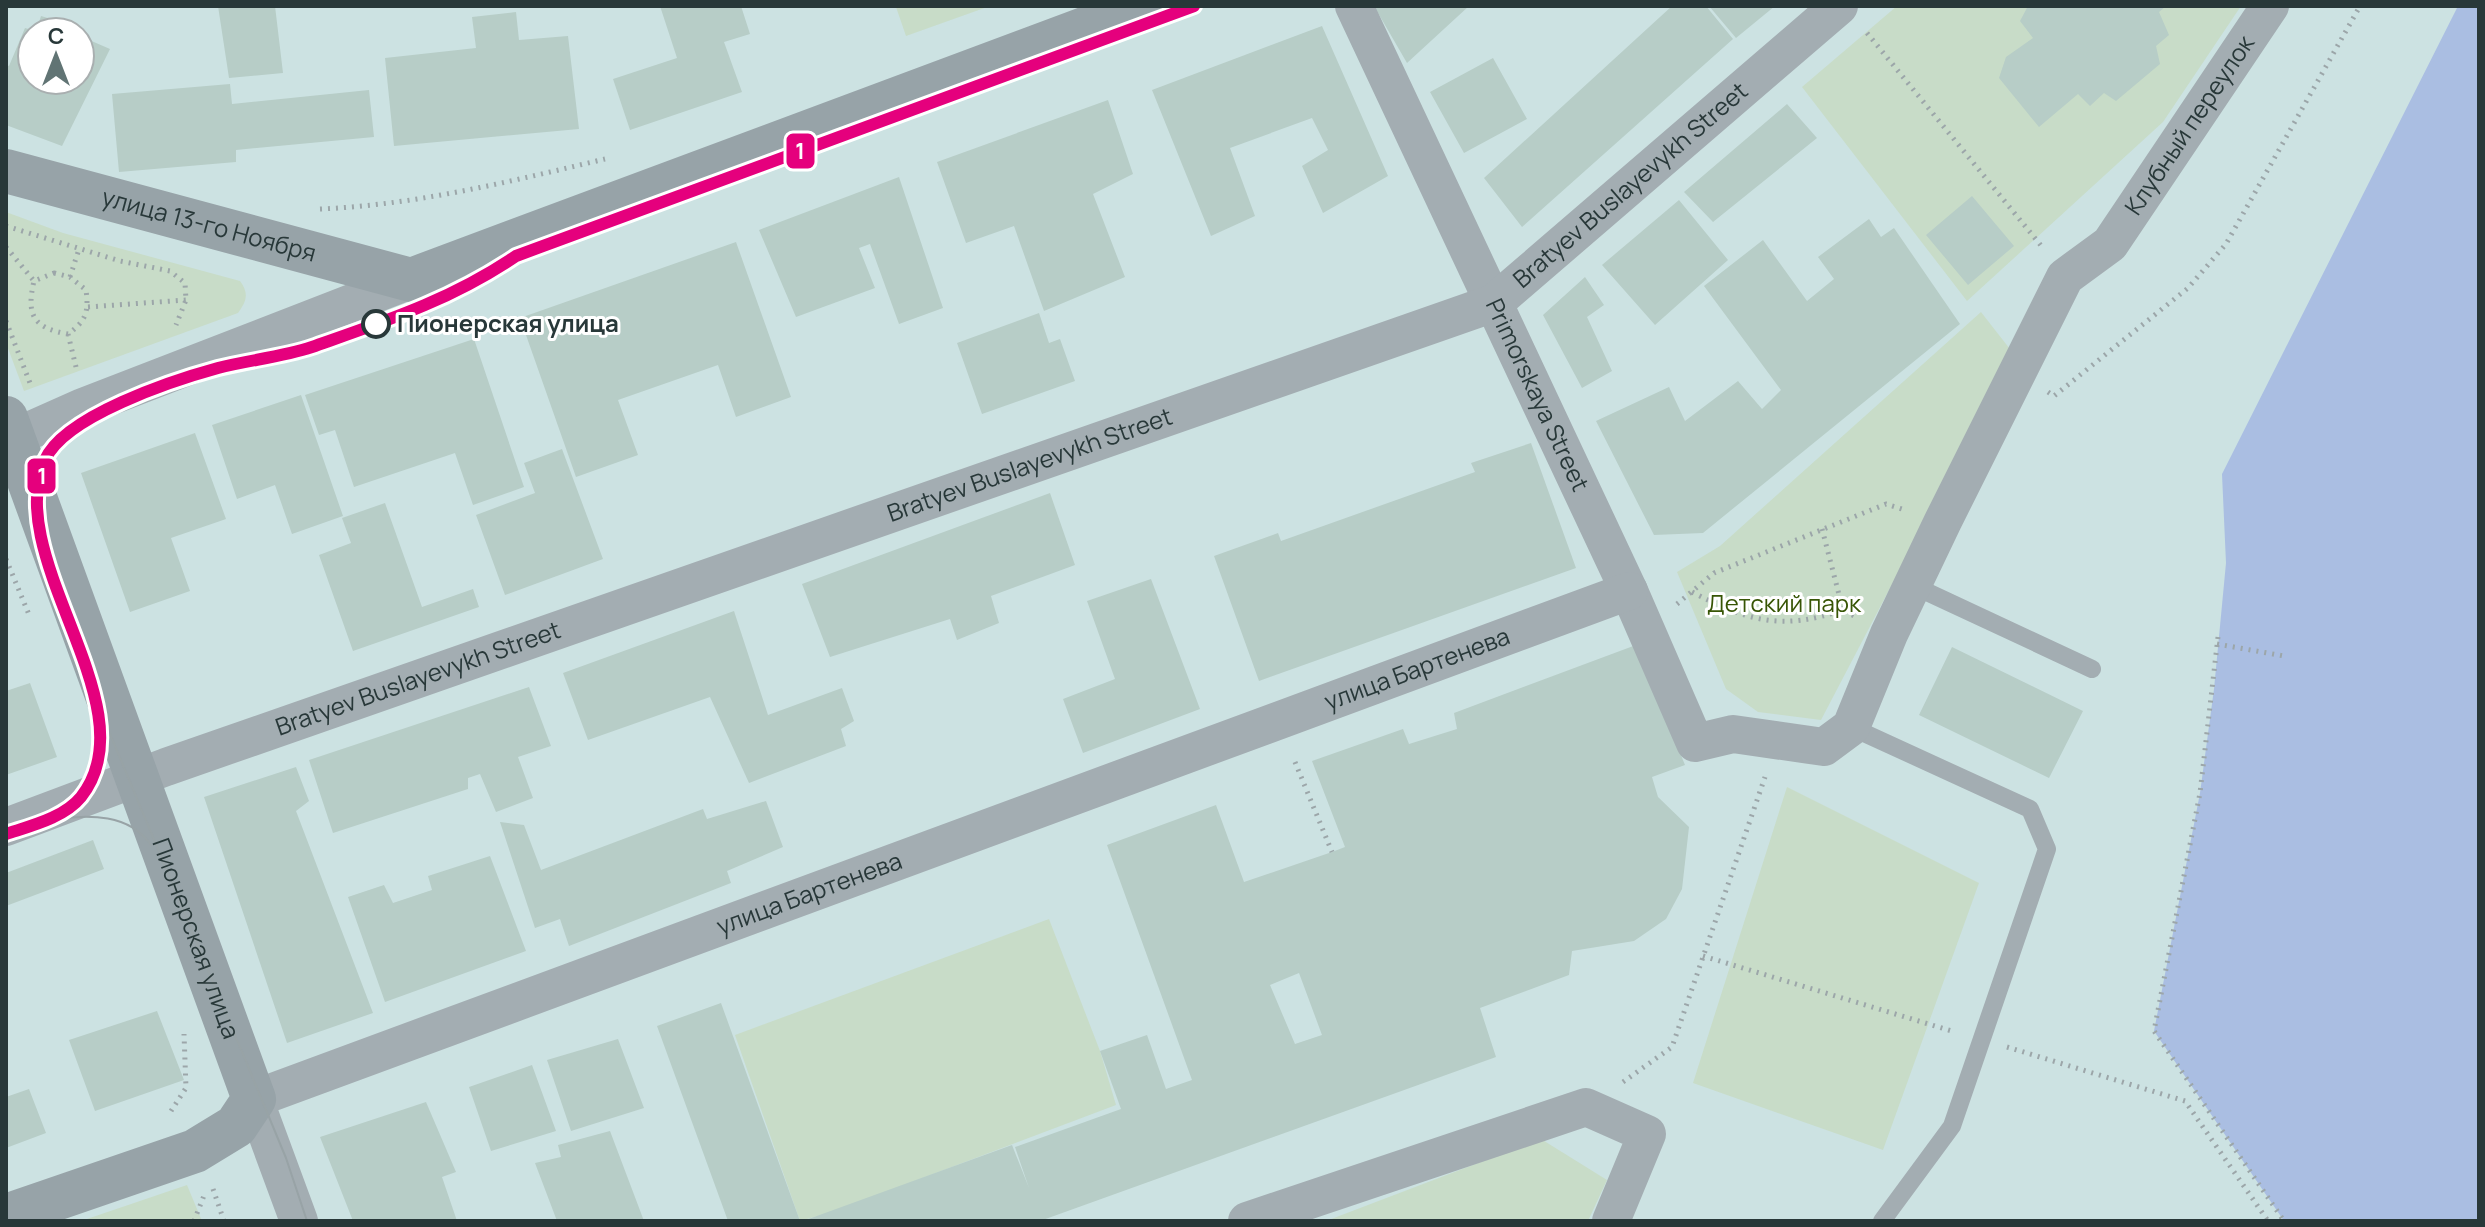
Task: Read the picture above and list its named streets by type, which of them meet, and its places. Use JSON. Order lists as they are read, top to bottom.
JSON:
{
  "streets": {
    "street": [
      "Клубный переулок",
      "Bratyev Buslayevykh Street",
      "улица 13-го Ноября",
      "Primorskaya Street",
      "улица Бартенева",
      "Пионерская улица"
    ]
  },
  "crossings": [
    ["Bratyev Buslayevykh Street", "Primorskaya Street"],
    ["Bratyev Buslayevykh Street", "Пионерская улица"],
    ["Primorskaya Street", "улица Бартенева"],
    ["улица Бартенева", "Пионерская улица"]
  ],
  "parks": ["Детский парк"],
  "places": ["Пионерская улица"],
  "lines": ["transit line 1"],
  "north": "top"
}
